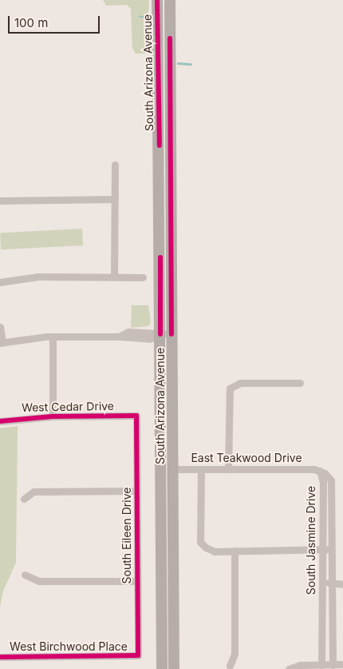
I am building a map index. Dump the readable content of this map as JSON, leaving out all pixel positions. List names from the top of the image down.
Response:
{
  "streets": {
    "main road": ["South Arizona Avenue"],
    "street": [
      "West Cedar Drive",
      "East Teakwood Drive",
      "South Eileen Drive",
      "South Jasmine Drive",
      "West Birchwood Place"
    ]
  },
  "crossings": [
    ["South Arizona Avenue", "East Teakwood Drive"],
    ["West Cedar Drive", "South Eileen Drive"],
    ["East Teakwood Drive", "South Jasmine Drive"],
    ["South Eileen Drive", "West Birchwood Place"]
  ],
  "scale_bar": "100 m"
}
